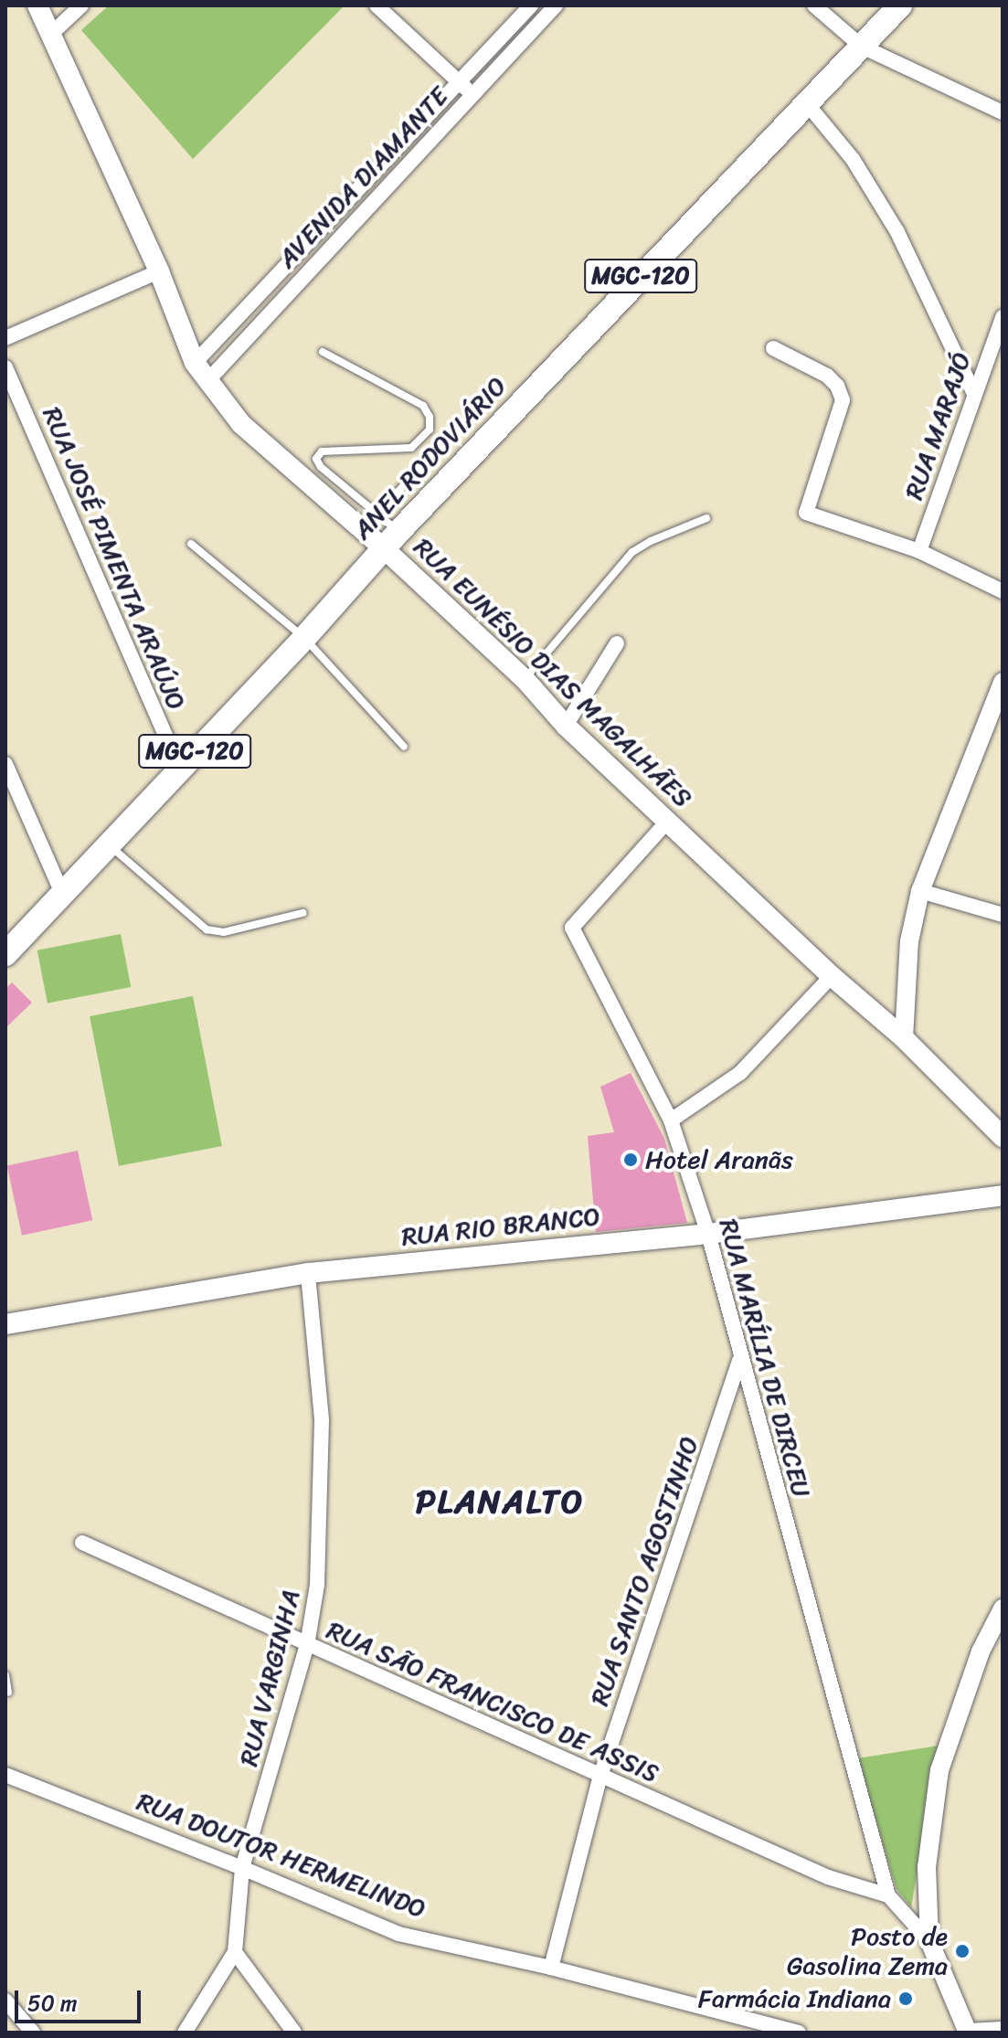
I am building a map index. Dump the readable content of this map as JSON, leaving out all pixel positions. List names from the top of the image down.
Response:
{
  "streets": {
    "main road": [
      "MGC-120",
      "ANEL RODOVIÁRIO",
      "RUA EUNÉSIO DIAS MAGALHÃES",
      "RUA RIO BRANCO"
    ],
    "street": [
      "AVENIDA DIAMANTE",
      "RUA MARAJÓ",
      "RUA JOSÉ PIMENTA ARAÚJO",
      "RUA MARÍLIA DE DIRCEU",
      "RUA SANTO AGOSTINHO",
      "RUA VARGINHA",
      "RUA SÃO FRANCISCO DE ASSIS",
      "RUA DOUTOR HERMELINDO"
    ]
  },
  "crossings": [
    ["AVENIDA DIAMANTE", "RUA EUNÉSIO DIAS MAGALHÃES"],
    ["ANEL RODOVIÁRIO", "RUA JOSÉ PIMENTA ARAÚJO"],
    ["ANEL RODOVIÁRIO", "RUA EUNÉSIO DIAS MAGALHÃES"],
    ["RUA EUNÉSIO DIAS MAGALHÃES", "RUA MARÍLIA DE DIRCEU"],
    ["RUA RIO BRANCO", "RUA MARÍLIA DE DIRCEU"],
    ["RUA RIO BRANCO", "RUA VARGINHA"],
    ["RUA MARÍLIA DE DIRCEU", "RUA SANTO AGOSTINHO"],
    ["RUA MARÍLIA DE DIRCEU", "RUA SÃO FRANCISCO DE ASSIS"],
    ["RUA SANTO AGOSTINHO", "RUA SÃO FRANCISCO DE ASSIS"],
    ["RUA SANTO AGOSTINHO", "RUA DOUTOR HERMELINDO"],
    ["RUA VARGINHA", "RUA SÃO FRANCISCO DE ASSIS"],
    ["RUA VARGINHA", "RUA DOUTOR HERMELINDO"]
  ],
  "districts": ["PLANALTO"],
  "places": ["Hotel Aranãs", "Posto de Gasolina Zema", "Farmácia Indiana"],
  "scale_bar": "50 m"
}
